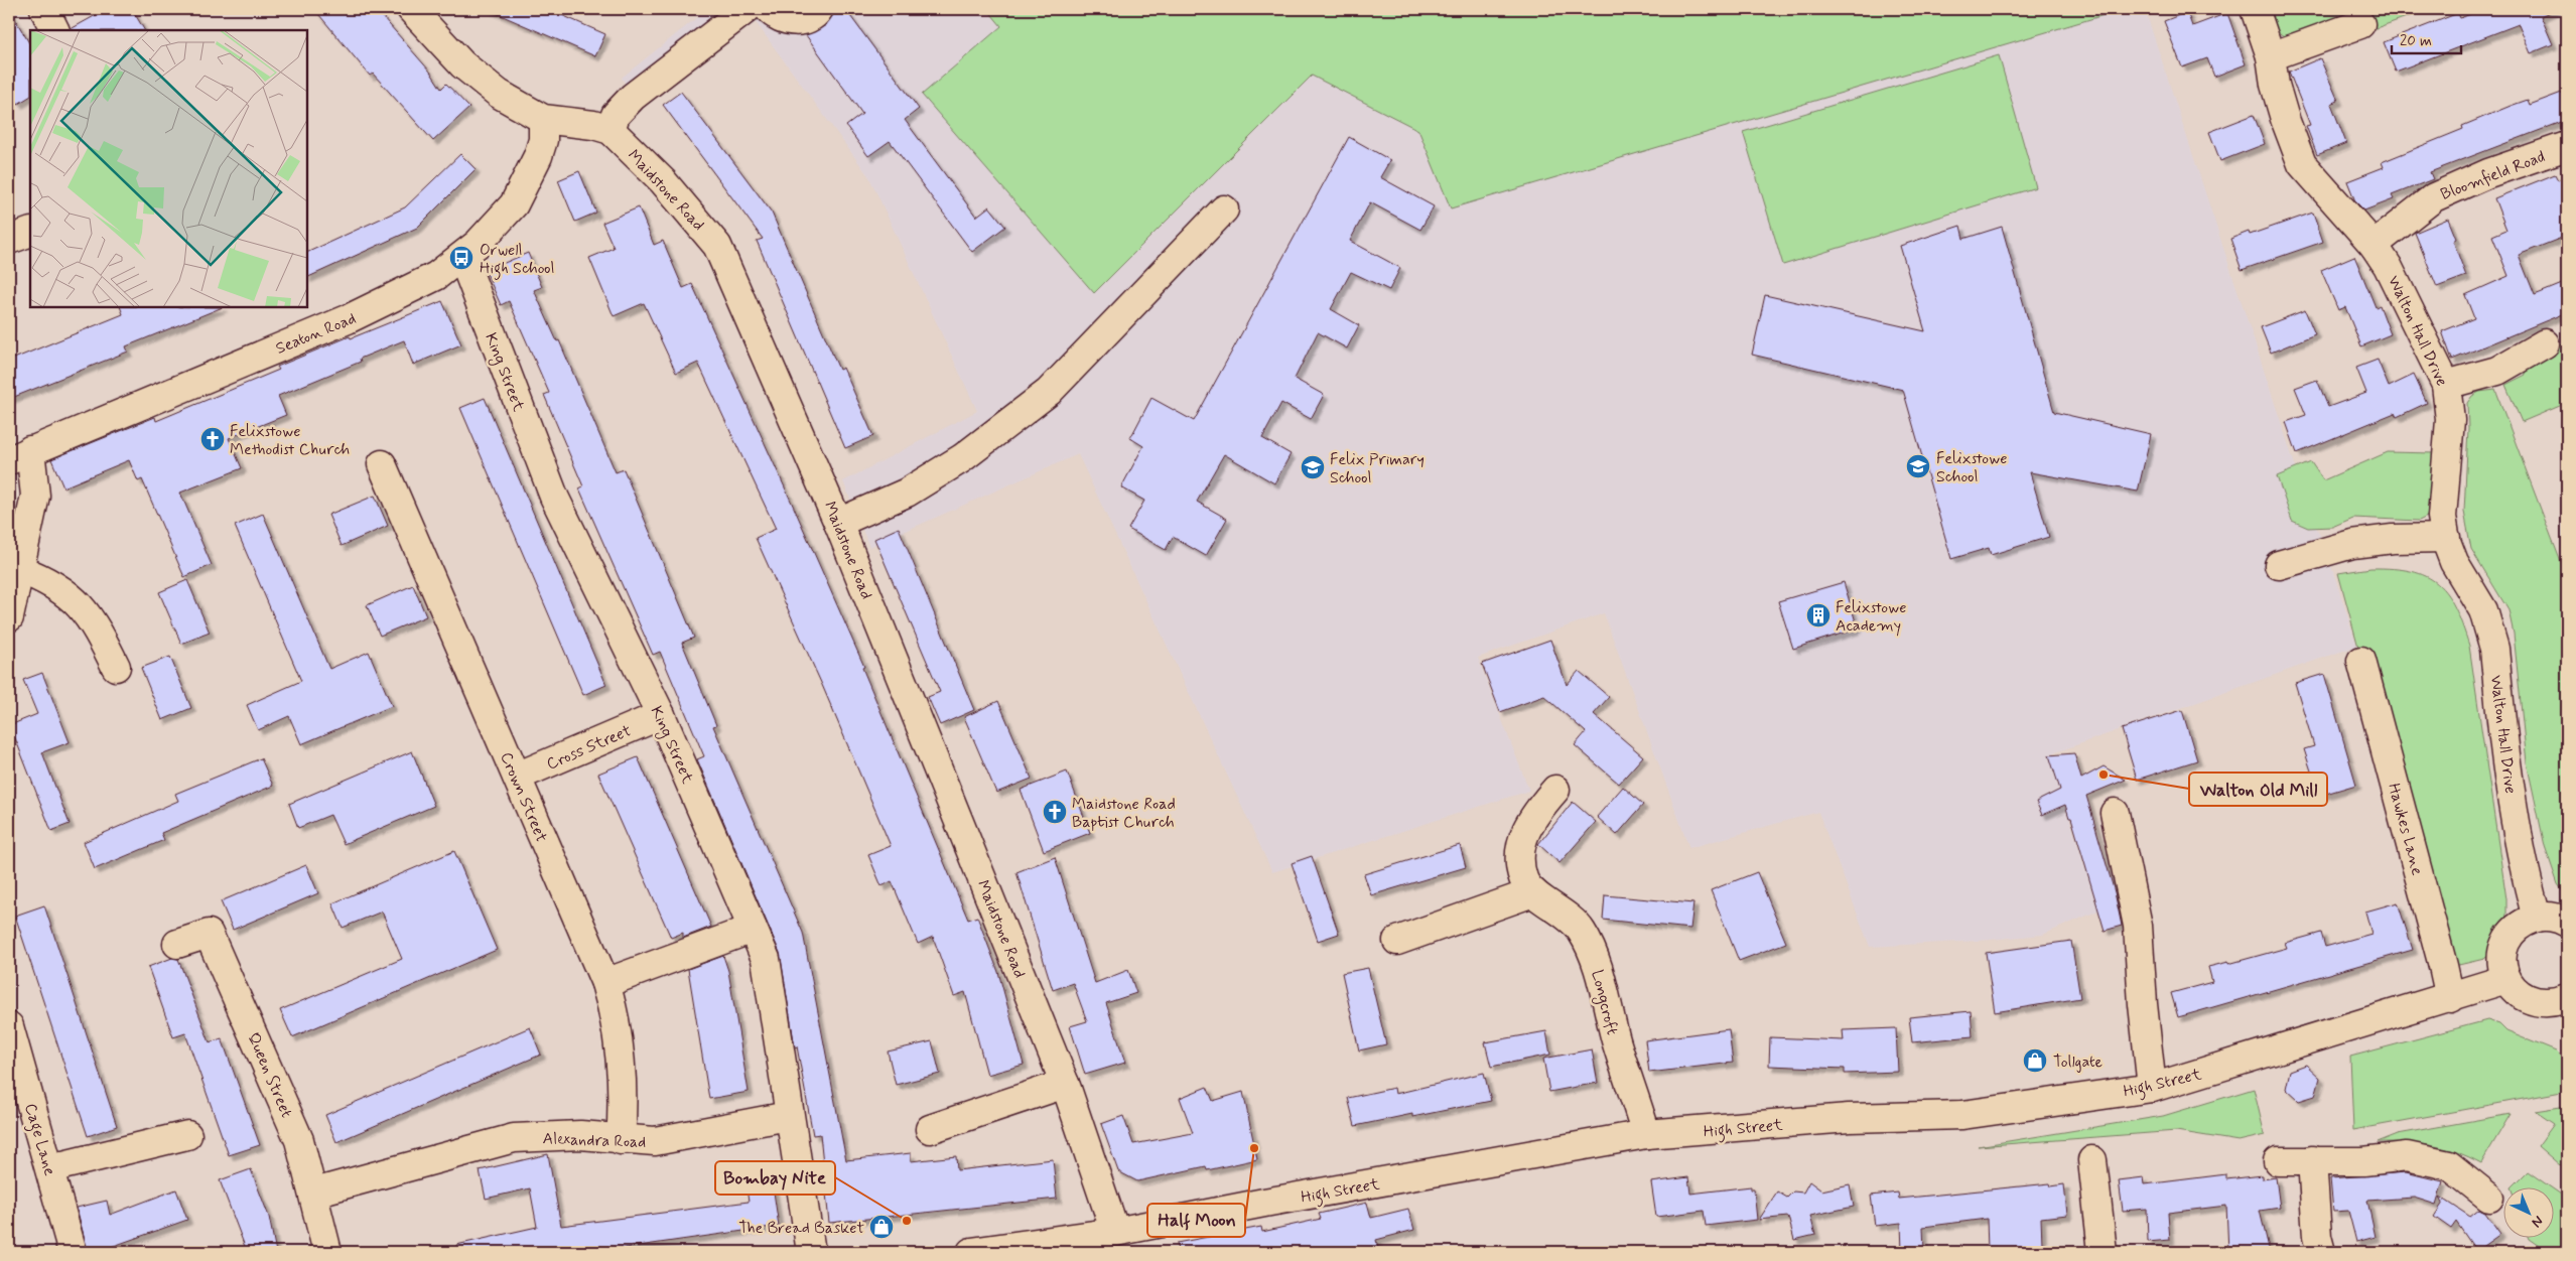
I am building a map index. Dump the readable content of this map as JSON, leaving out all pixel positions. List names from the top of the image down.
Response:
{
  "streets": {
    "street": [
      "Bloomfield Road",
      "Maidstone Road",
      "Walton Hall Drive",
      "Seaton Road",
      "King Street",
      "Cross Street",
      "Crown Street",
      "Hawkes Lane",
      "Longcroft",
      "Queen Street",
      "High Street",
      "Cage Lane",
      "Alexandra Road"
    ]
  },
  "crossings": [
    ["Bloomfield Road", "Walton Hall Drive"],
    ["Maidstone Road", "High Street"],
    ["Seaton Road", "King Street"],
    ["King Street", "Cross Street"],
    ["King Street", "Alexandra Road"],
    ["Cross Street", "Crown Street"],
    ["Crown Street", "Alexandra Road"],
    ["Hawkes Lane", "High Street"],
    ["Longcroft", "High Street"],
    ["Queen Street", "Alexandra Road"]
  ],
  "places": {
    "bus stop": ["Orwell High School"],
    "church": ["Felixstowe Methodist Church", "Maidstone Road Baptist Church"],
    "school or university": ["Felixstowe School", "Felix Primary School"],
    "building": ["Felixstowe Academy"],
    "other": ["Walton Old Mill", "Half Moon", "Bombay Nite"],
    "shop": ["Tollgate", "The Bread Basket"]
  },
  "scale_bar": "20 m",
  "north": "bottom right"
}
